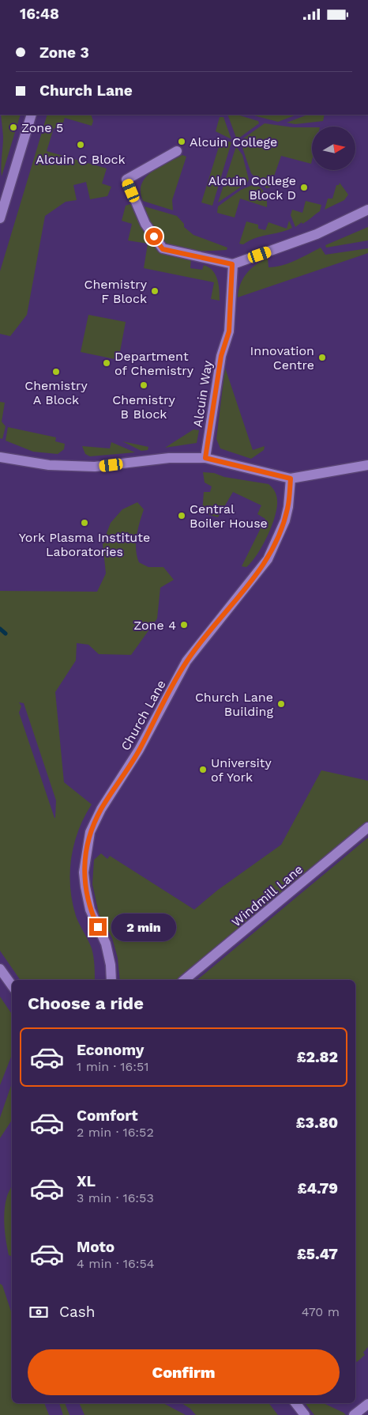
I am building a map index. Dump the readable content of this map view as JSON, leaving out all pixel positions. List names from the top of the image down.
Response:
{
  "streets": {
    "street": ["Alcuin Way", "Church Lane", "Windmill Lane"]
  },
  "places": [
    "Zone 5",
    "Alcuin College",
    "Alcuin C Block",
    "Alcuin College Block D",
    "Chemistry F Block",
    "Innovation Centre",
    "Department of Chemistry",
    "Chemistry A Block",
    "Chemistry B Block",
    "Central Boiler House",
    "York Plasma Institute Laboratories",
    "Zone 4",
    "Church Lane Building",
    "University of York"
  ],
  "north": "right",
  "page": {
    "status": "16:48",
    "banner": ["Zone 3", "Church Lane"],
    "bubble": "2 min",
    "heading": "Choose a ride",
    "list": [
      {
        "name": "Economy",
        "note": "1 min · 16:51",
        "value": "£2.82"
      },
      {
        "name": "Comfort",
        "note": "2 min · 16:52",
        "value": "£3.80"
      },
      {
        "name": "XL",
        "note": "3 min · 16:53",
        "value": "£4.79"
      },
      {
        "name": "Moto",
        "note": "4 min · 16:54",
        "value": "£5.47"
      }
    ],
    "pay": ["Cash", "470 m"],
    "buttons": "Confirm"
  }
}
